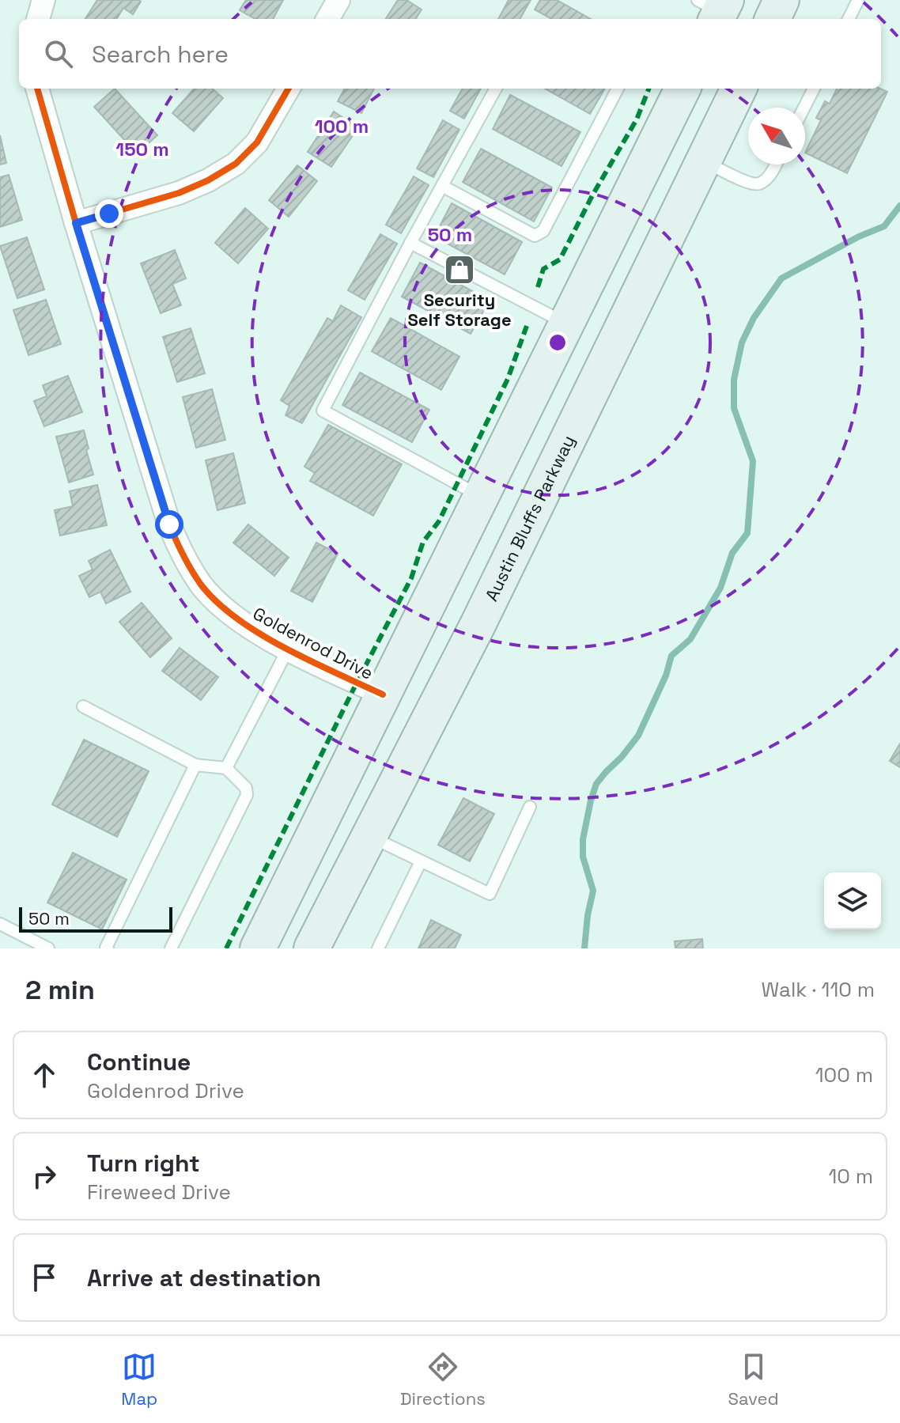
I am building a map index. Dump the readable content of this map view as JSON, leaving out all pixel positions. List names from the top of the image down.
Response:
{
  "streets": {
    "main road": ["Austin Bluffs Parkway"],
    "street": ["Goldenrod Drive"]
  },
  "places": {
    "shop": ["Security Self Storage"]
  },
  "scale_bar": "50 m",
  "north": "top left",
  "page": {
    "search": "Search here",
    "scale": "50 m",
    "heading": ["2 min", "Walk · 110 m"],
    "list": [
      ["Continue", "Goldenrod Drive", "100 m"],
      ["Turn right", "Fireweed Drive", "10 m"],
      "Arrive at destination"
    ],
    "nav": ["Map", "Directions", "Saved"]
  },
  "rings": ["100 m", "150 m", "50 m"]
}
